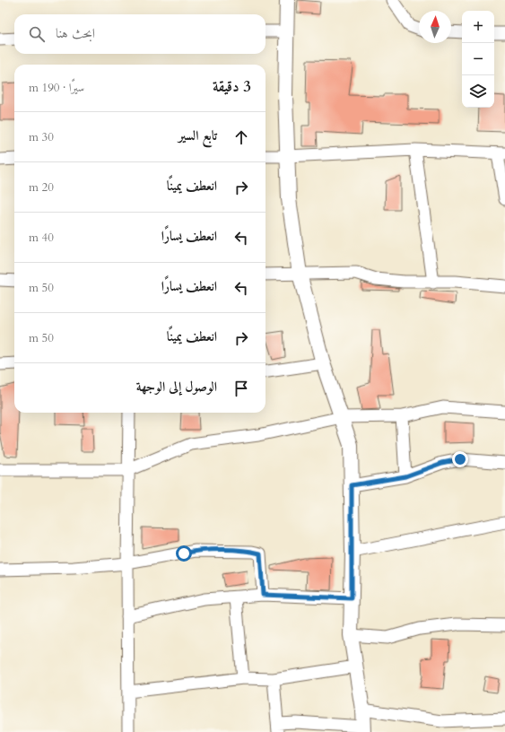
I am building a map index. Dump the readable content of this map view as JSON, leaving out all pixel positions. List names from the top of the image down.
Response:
{
  "north": "top",
  "page": {
    "map_buttons": ["+", "−"],
    "search": "ابحث هنا",
    "heading": ["3 دقيقة", "سيرًا · 190 m"],
    "list": [
      ["تابع السير", "30 m"],
      ["انعطف يمينًا", "20 m"],
      ["انعطف يسارًا", "40 m"],
      ["انعطف يسارًا", "50 m"],
      ["انعطف يمينًا", "50 m"],
      "الوصول إلى الوجهة"
    ]
  }
}
